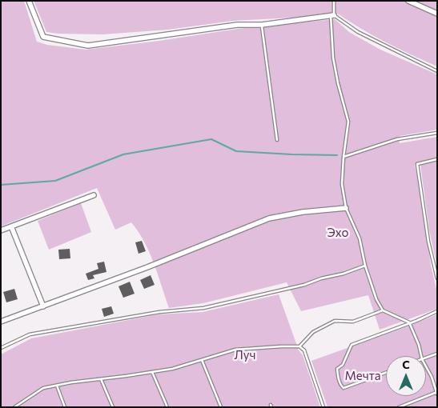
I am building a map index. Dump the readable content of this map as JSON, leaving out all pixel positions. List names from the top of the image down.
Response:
{
  "parks": ["Эхо", "Луч", "Мечта"],
  "north": "top"
}
